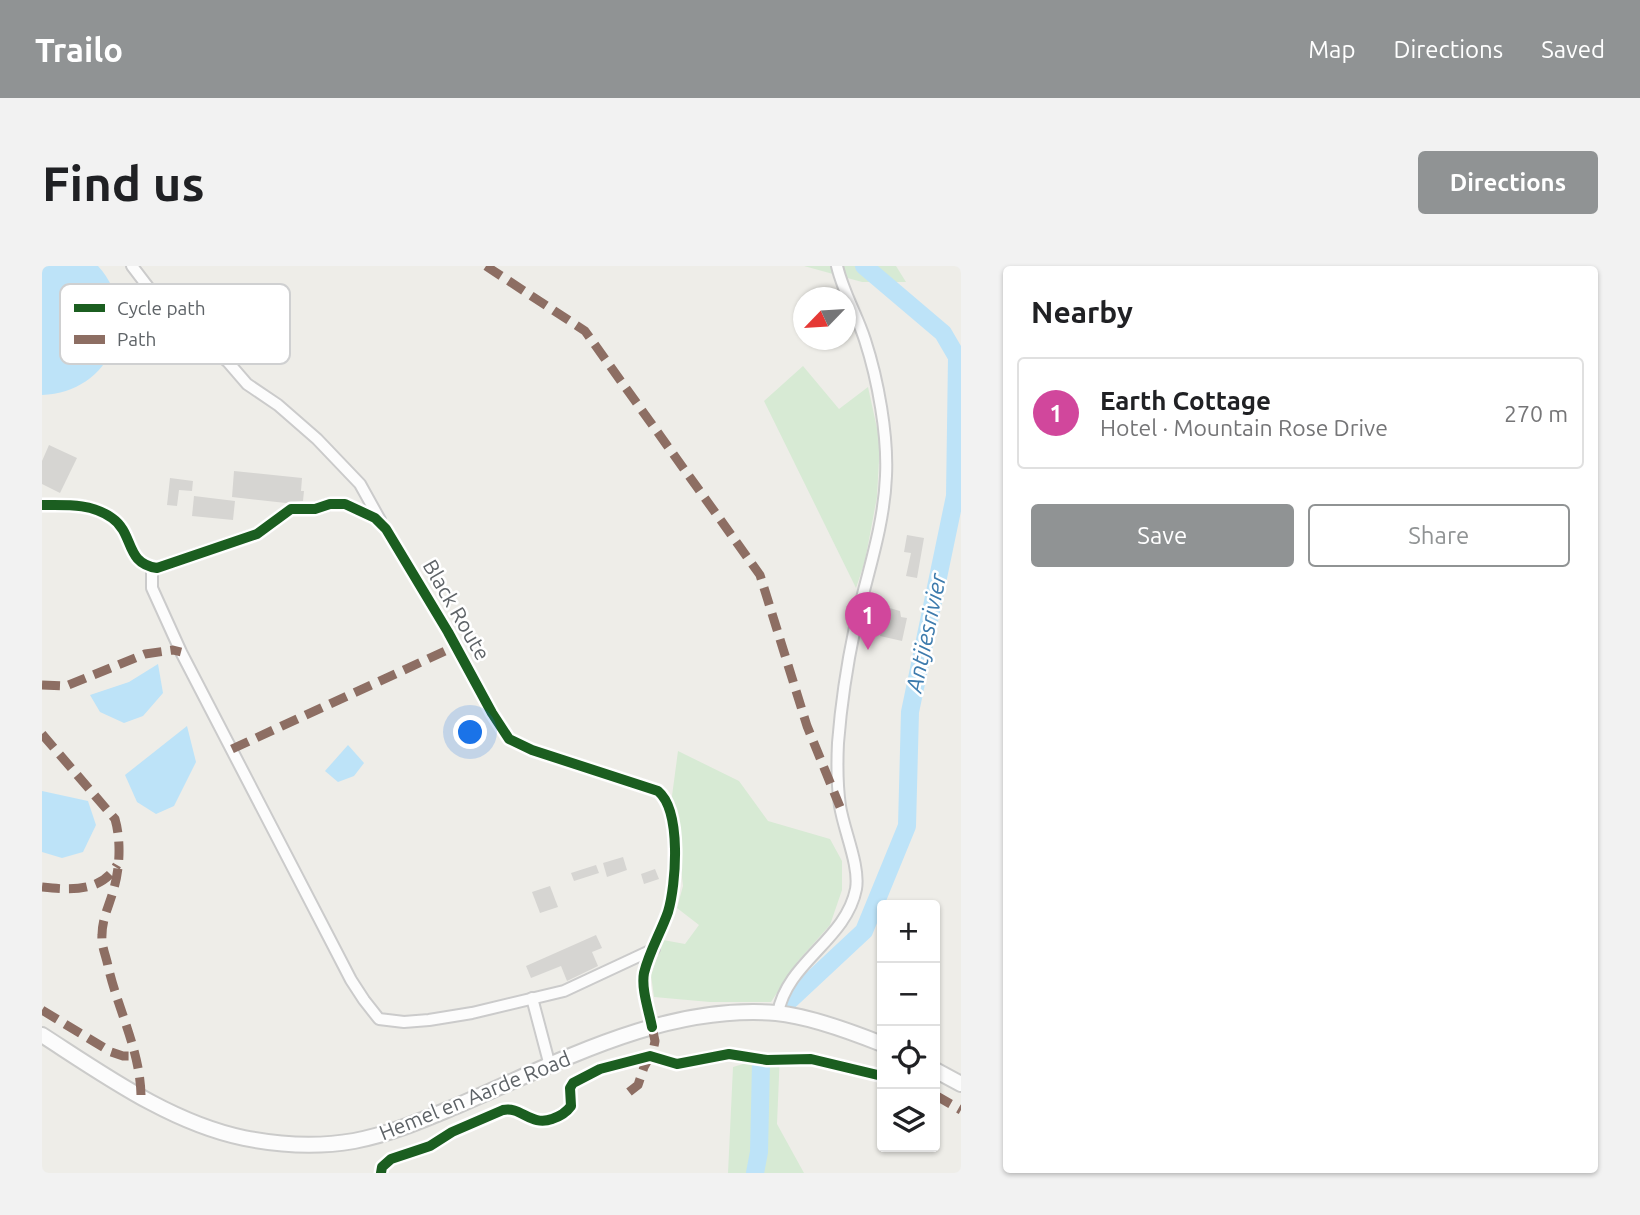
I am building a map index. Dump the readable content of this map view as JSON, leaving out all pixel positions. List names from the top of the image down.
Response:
{
  "streets": {
    "main road": ["Hemel en Aarde Road"],
    "street": ["Black Route"]
  },
  "crossings": [
    ["Black Route", "Hemel en Aarde Road"]
  ],
  "water": ["Antjiesrivier"],
  "legend": ["Cycle path", "Path"],
  "north": "bottom left",
  "page": {
    "header": "Trailo",
    "nav": ["Map", "Directions", "Saved"],
    "buttons": [
      "Directions",
      ["Save", "Share"]
    ],
    "title": "Find us",
    "heading": "Nearby",
    "list": [
      {
        "mark": "1",
        "name": "Earth Cottage",
        "note": "Hotel · Mountain Rose Drive",
        "value": "270 m"
      }
    ],
    "pins": "1",
    "map_buttons": ["+", "−"]
  }
}
